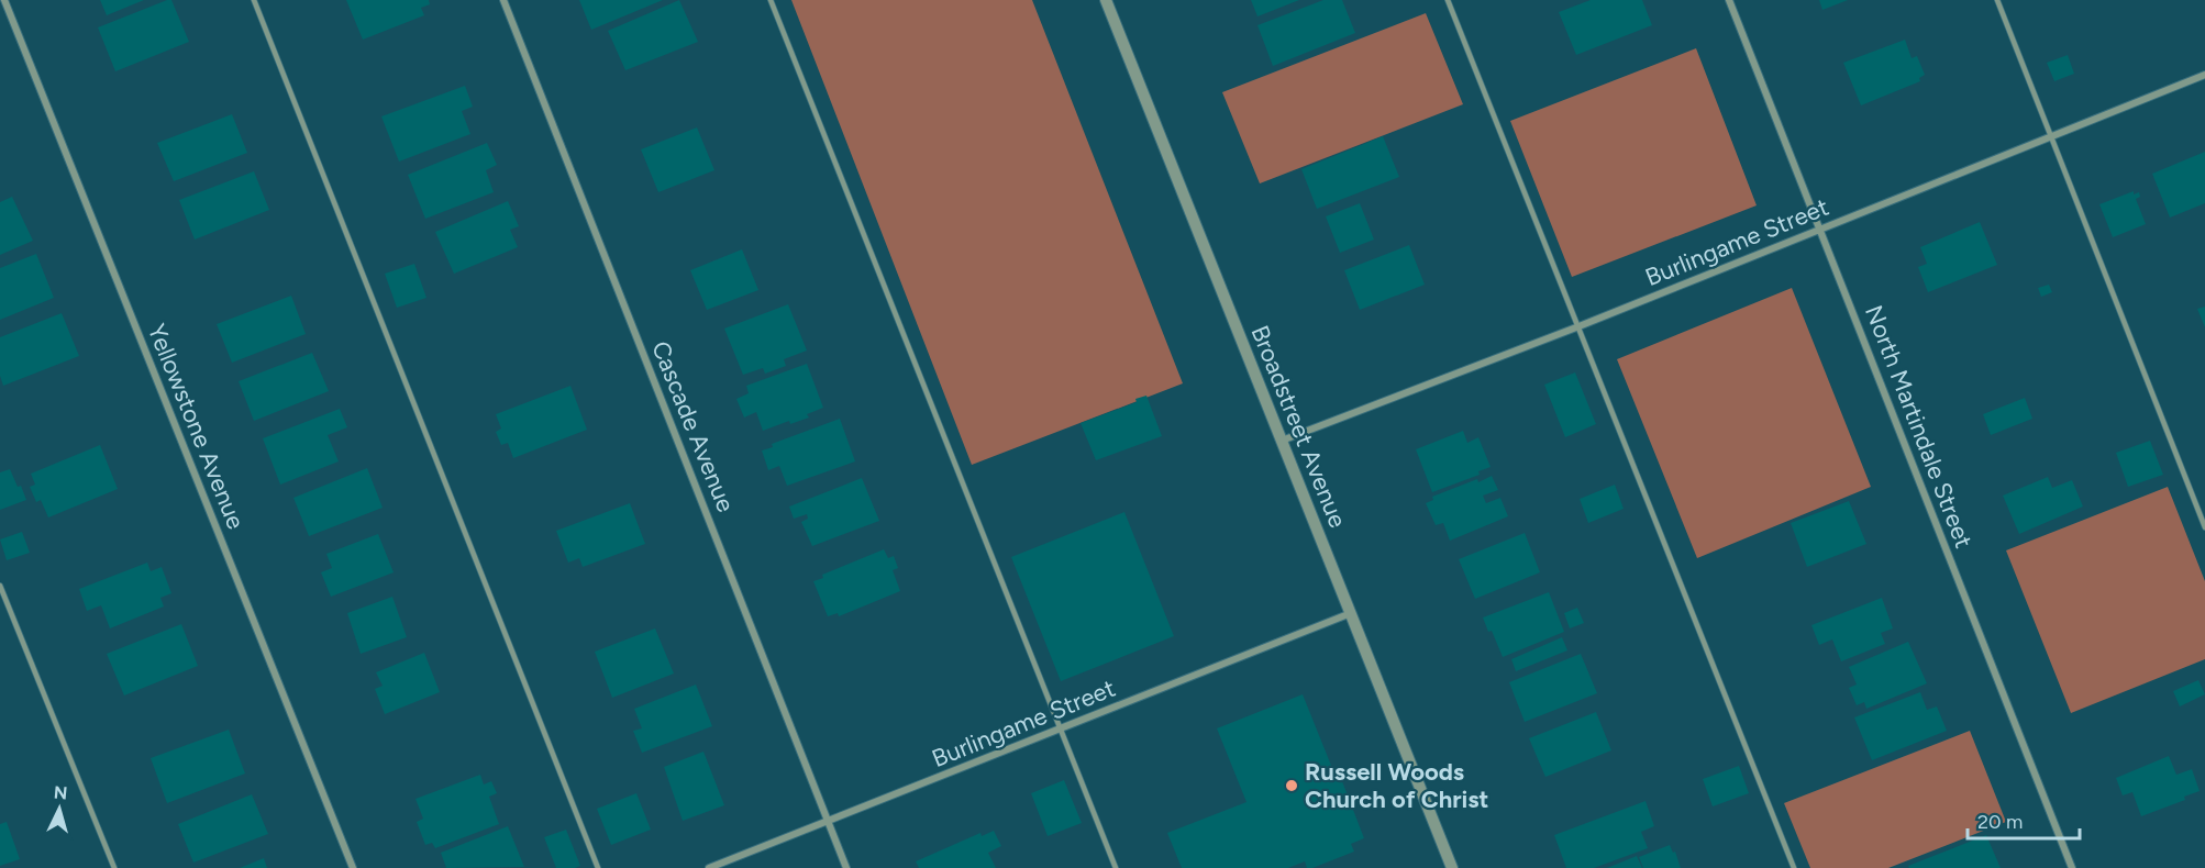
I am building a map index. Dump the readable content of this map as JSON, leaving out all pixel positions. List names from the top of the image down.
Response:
{
  "streets": {
    "street": [
      "Burlingame Street",
      "Yellowstone Avenue",
      "Cascade Avenue",
      "Broadstreet Avenue",
      "North Martindale Street"
    ]
  },
  "crossings": [
    ["Burlingame Street", "Cascade Avenue"],
    ["Burlingame Street", "Broadstreet Avenue"],
    ["Burlingame Street", "North Martindale Street"]
  ],
  "places": ["Russell Woods Church of Christ"],
  "scale_bar": "20 m",
  "north": "top"
}
